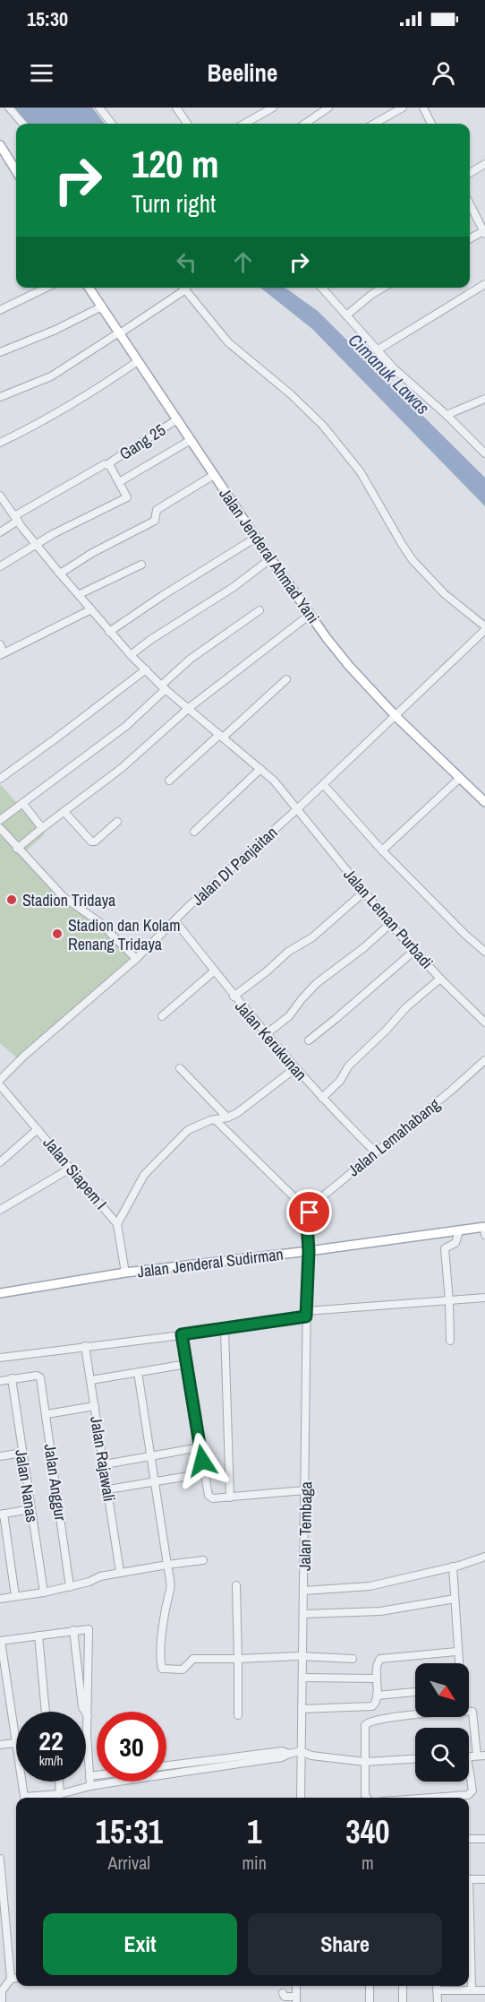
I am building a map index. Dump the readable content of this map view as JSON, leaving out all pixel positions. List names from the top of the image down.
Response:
{
  "streets": {
    "main road": ["Jalan Jenderal Ahmad Yani", "Jalan Jenderal Sudirman"],
    "street": [
      "Gang 25",
      "Jalan DI Panjaitan",
      "Jalan Letnan Purbadi",
      "Jalan Kerukunan",
      "Jalan Lemahabang",
      "Jalan Siapem I",
      "Jalan Rajawali",
      "Jalan Anggur",
      "Jalan Nanas",
      "Jalan Tembaga"
    ]
  },
  "crossings": [
    ["Gang 25", "Jalan Jenderal Ahmad Yani"],
    ["Gang 25", "Jalan Letnan Purbadi"],
    ["Jalan Jenderal Ahmad Yani", "Jalan DI Panjaitan"],
    ["Jalan DI Panjaitan", "Jalan Letnan Purbadi"],
    ["Jalan DI Panjaitan", "Jalan Kerukunan"],
    ["Jalan Kerukunan", "Jalan Lemahabang"],
    ["Jalan Siapem I", "Jalan Jenderal Sudirman"],
    ["Jalan Jenderal Sudirman", "Jalan Tembaga"],
    ["Jalan Anggur", "Jalan Nanas"]
  ],
  "water": ["Cimanuk Lawas"],
  "places": ["Stadion Tridaya", "Stadion dan Kolam Renang Tridaya"],
  "north": "bottom right",
  "page": {
    "status": "15:30",
    "header": "Beeline",
    "turn": ["120 m", "Turn right"],
    "speed": "22 km/h",
    "limit": "30",
    "eta": [
      "15:31",
      "Arrival",
      "1",
      "min",
      "340",
      "m"
    ],
    "buttons": ["Exit", "Share"]
  }
}
